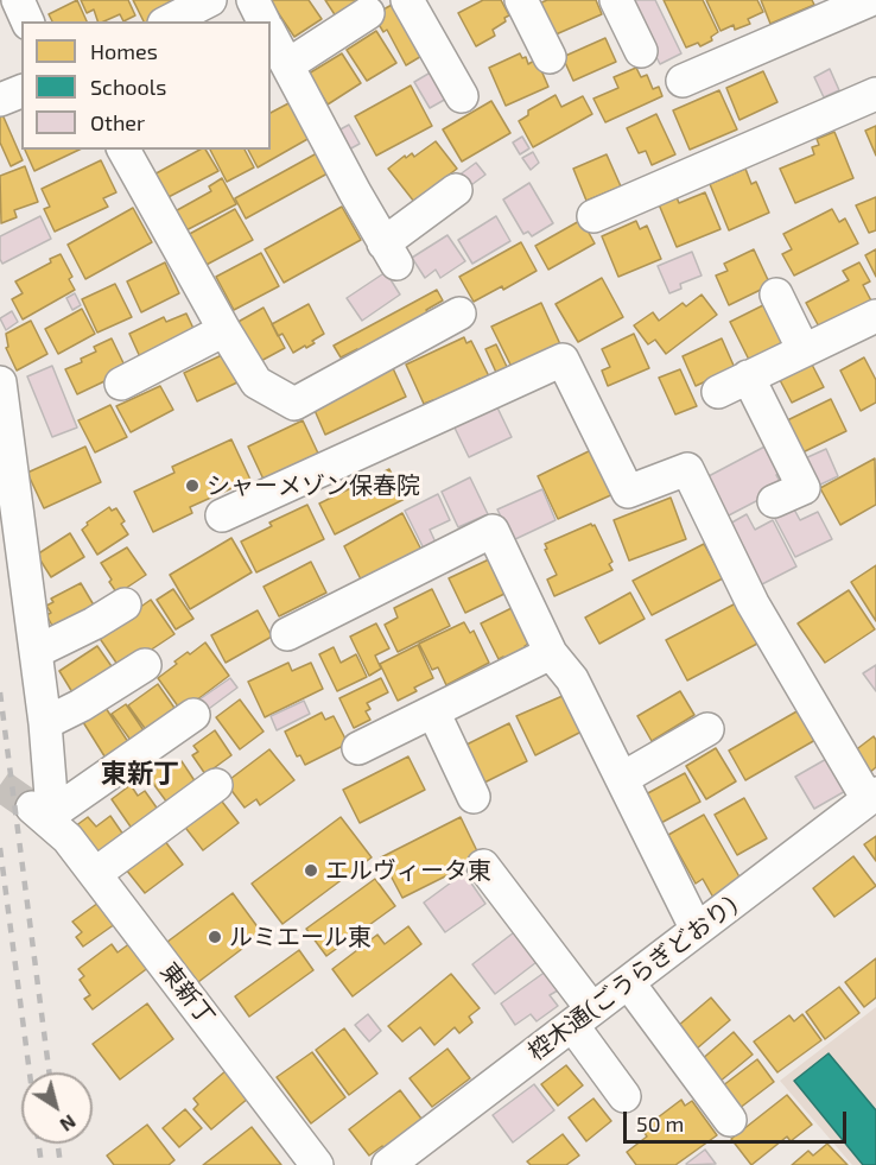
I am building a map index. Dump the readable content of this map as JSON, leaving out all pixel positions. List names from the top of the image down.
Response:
{
  "streets": {
    "street": ["椌木通(ごうらぎどおり)", "東新丁"]
  },
  "districts": ["東新丁"],
  "places": ["シャーメゾン保春院", "エルヴィータ東", "ルミエール東"],
  "legend": ["Homes", "Schools", "Other"],
  "scale_bar": "50 m",
  "north": "bottom right"
}
